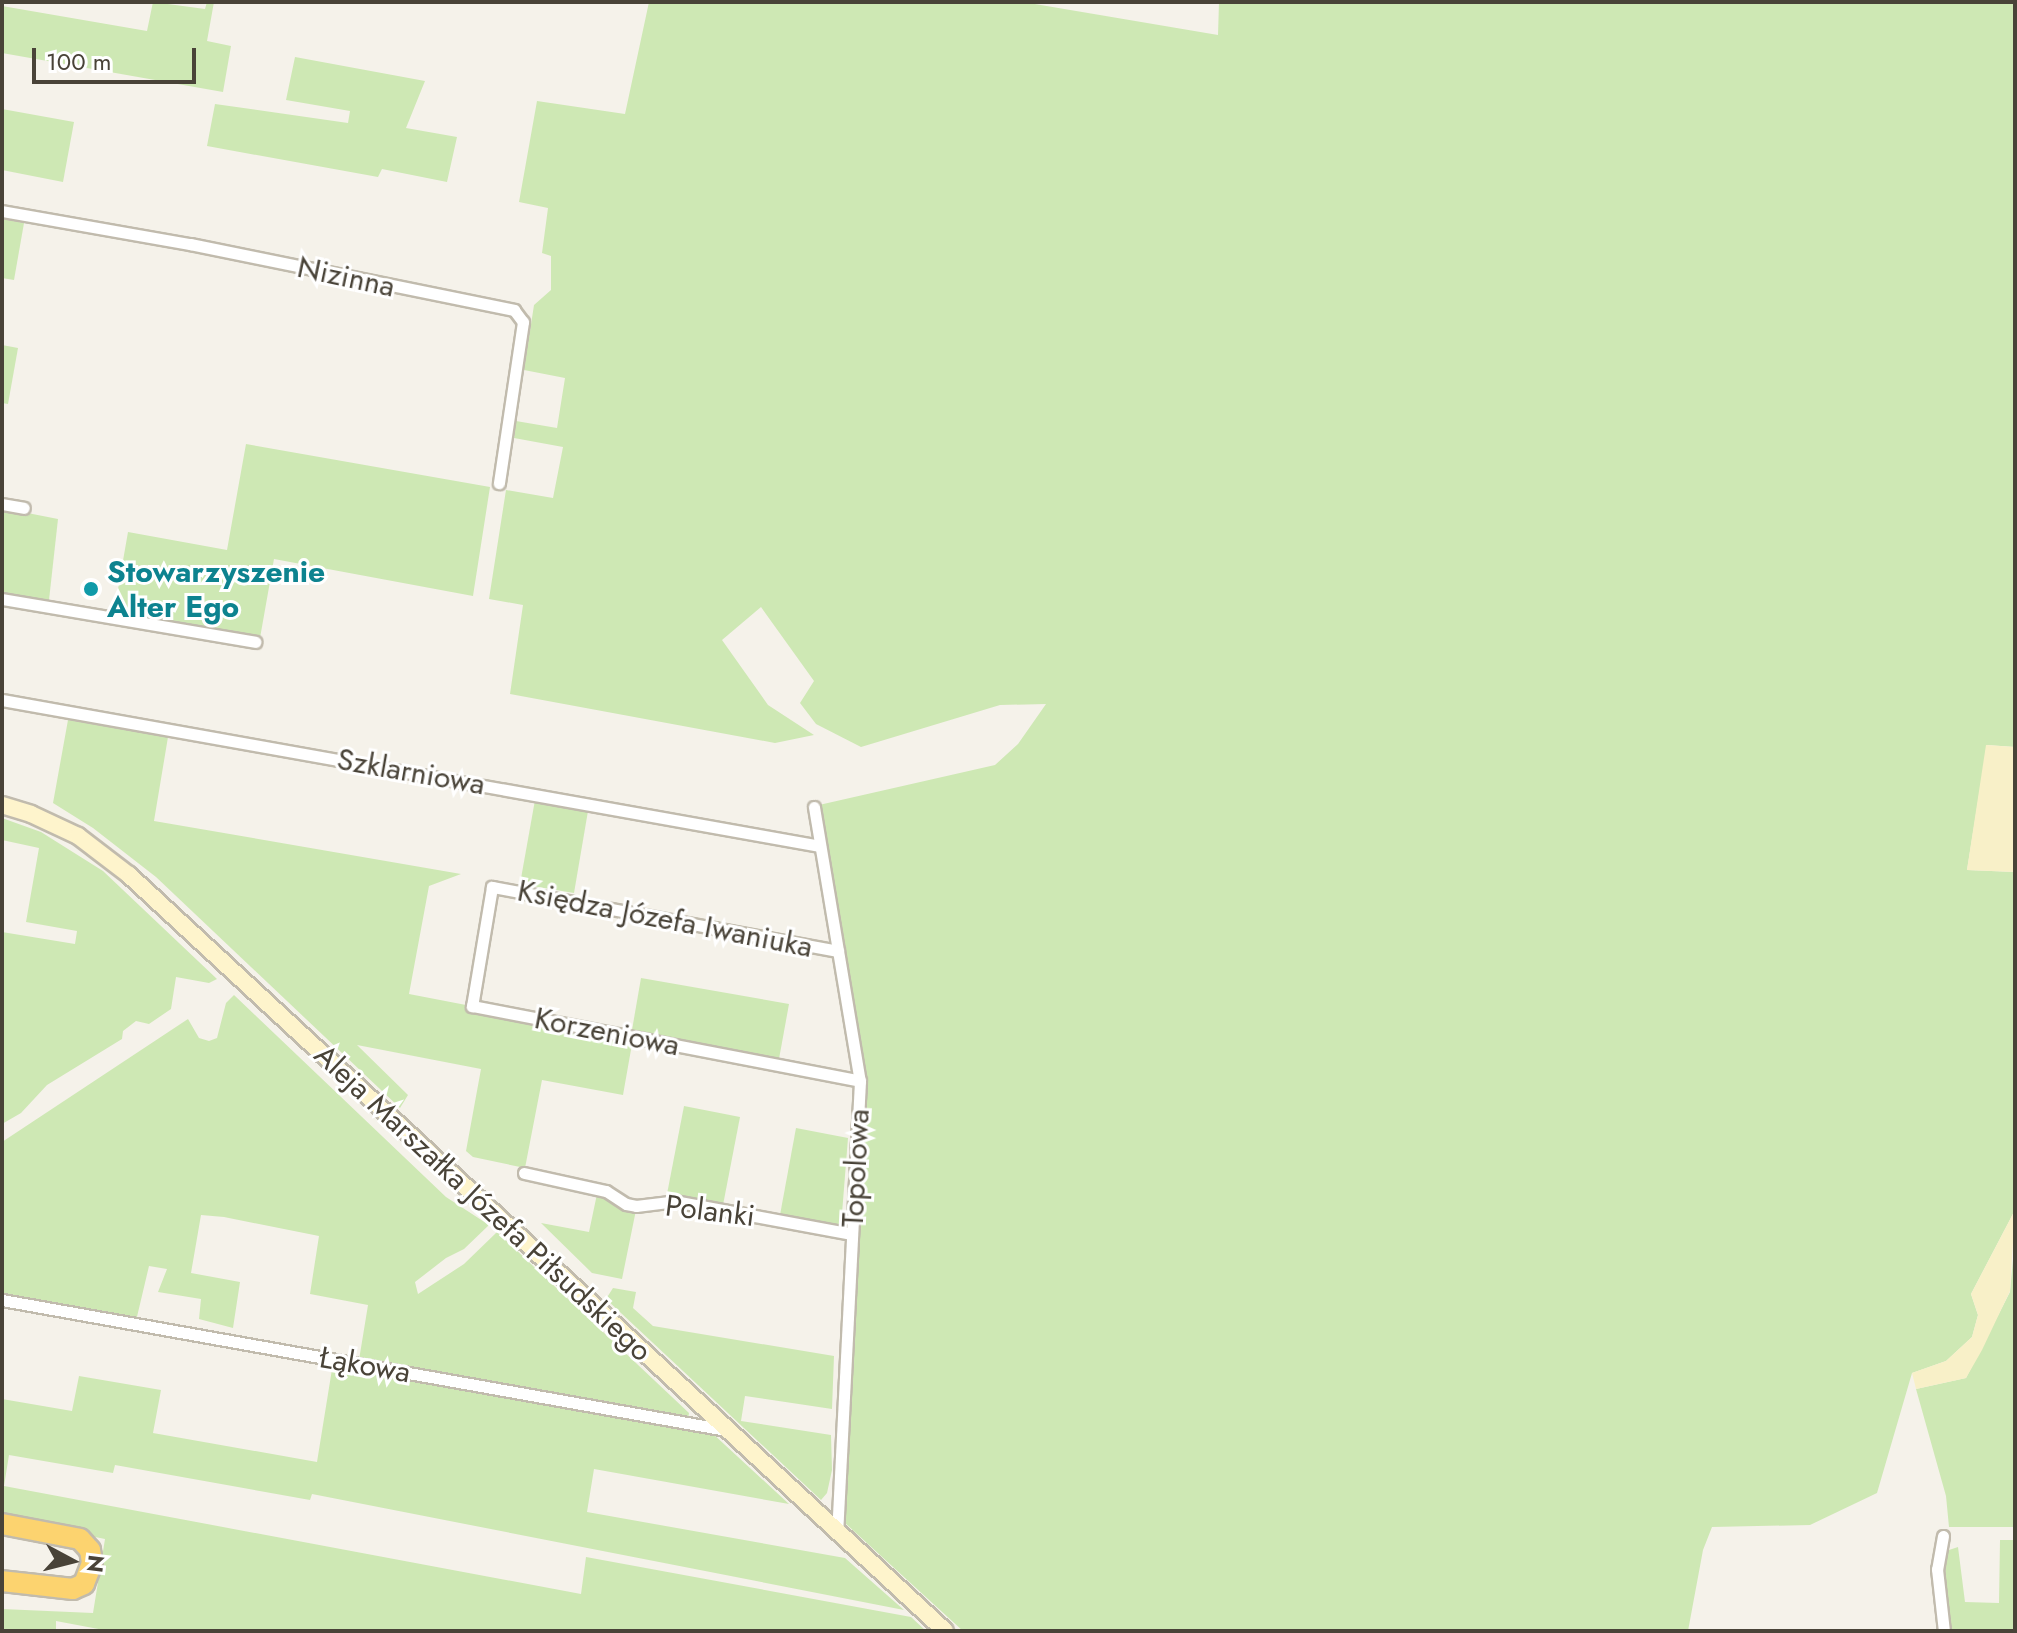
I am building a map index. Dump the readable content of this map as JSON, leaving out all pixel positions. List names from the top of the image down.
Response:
{
  "streets": {
    "main road": ["Aleja Marszałka Józefa Piłsudskiego"],
    "street": [
      "Nizinna",
      "Szklarniowa",
      "Księdza Józefa Iwaniuka",
      "Korzeniowa",
      "Topolowa",
      "Polanki",
      "Łąkowa"
    ]
  },
  "crossings": [
    ["Szklarniowa", "Topolowa"],
    ["Księdza Józefa Iwaniuka", "Korzeniowa"],
    ["Księdza Józefa Iwaniuka", "Topolowa"],
    ["Korzeniowa", "Topolowa"],
    ["Topolowa", "Aleja Marszałka Józefa Piłsudskiego"],
    ["Topolowa", "Polanki"],
    ["Aleja Marszałka Józefa Piłsudskiego", "Łąkowa"]
  ],
  "places": ["Stowarzyszenie Alter Ego"],
  "scale_bar": "100 m",
  "north": "right"
}
